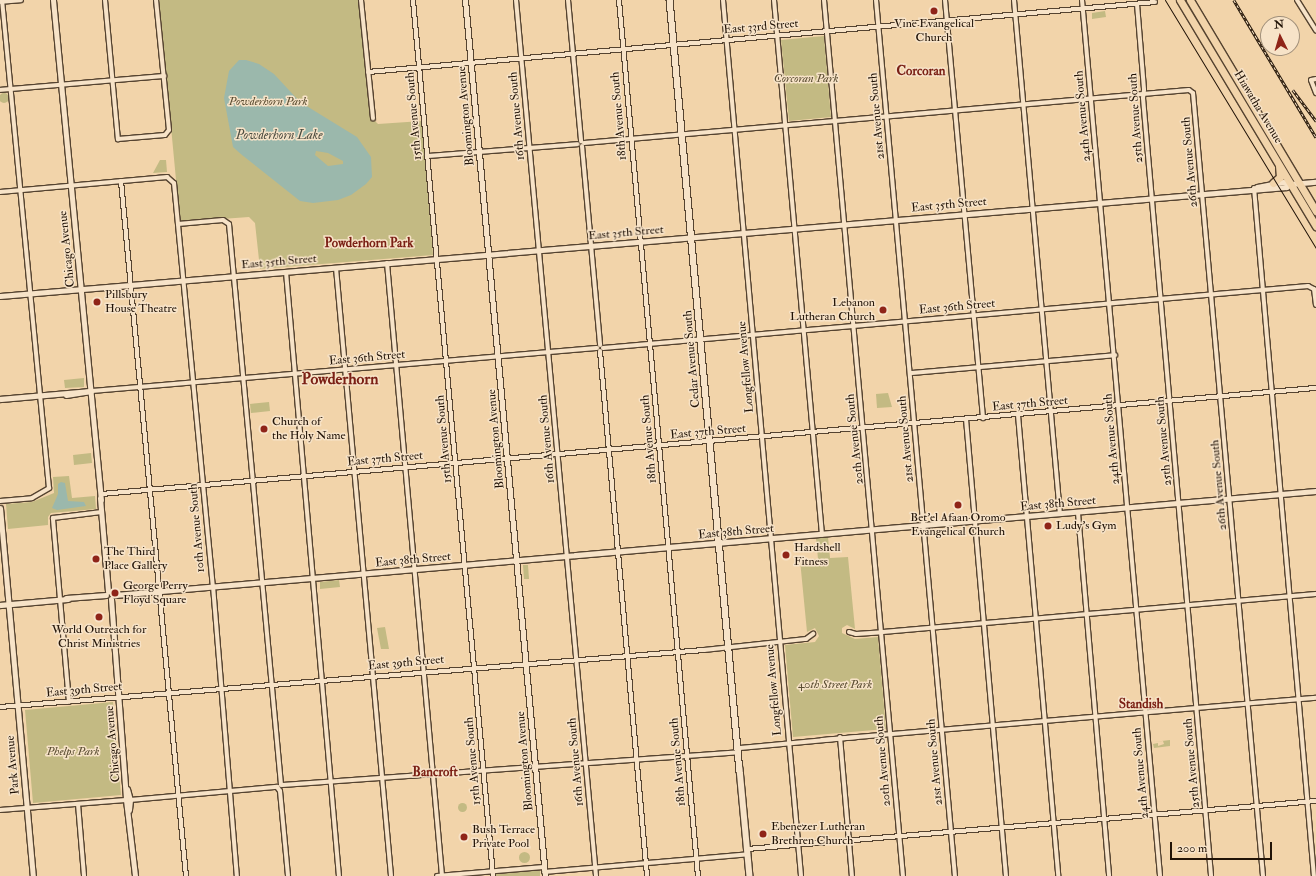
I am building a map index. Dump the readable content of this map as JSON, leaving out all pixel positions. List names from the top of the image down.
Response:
{
  "streets": {
    "highway": ["Hiawatha Avenue"],
    "main road": ["Cedar Avenue South"],
    "street": [
      "East 33rd Street",
      "15th Avenue South",
      "Bloomington Avenue",
      "16th Avenue South",
      "18th Avenue South",
      "21st Avenue South",
      "24th Avenue South",
      "25th Avenue South",
      "26th Avenue South",
      "East 35th Street",
      "Chicago Avenue",
      "East 36th Street",
      "Longfellow Avenue",
      "East 37th Street",
      "20th Avenue South",
      "East 38th Street",
      "10th Avenue South",
      "East 39th Street",
      "Park Avenue"
    ]
  },
  "crossings": [
    ["East 33rd Street", "15th Avenue South"],
    ["East 33rd Street", "Bloomington Avenue"],
    ["East 33rd Street", "16th Avenue South"],
    ["East 33rd Street", "18th Avenue South"],
    ["East 33rd Street", "21st Avenue South"],
    ["East 33rd Street", "24th Avenue South"],
    ["East 33rd Street", "25th Avenue South"],
    ["East 33rd Street", "Cedar Avenue South"],
    ["East 33rd Street", "Longfellow Avenue"],
    ["East 33rd Street", "20th Avenue South"],
    ["Hiawatha Avenue", "East 35th Street"],
    ["15th Avenue South", "East 35th Street"],
    ["15th Avenue South", "East 36th Street"],
    ["15th Avenue South", "East 37th Street"],
    ["15th Avenue South", "East 38th Street"],
    ["15th Avenue South", "East 39th Street"],
    ["Bloomington Avenue", "East 35th Street"],
    ["Bloomington Avenue", "East 36th Street"],
    ["Bloomington Avenue", "East 37th Street"],
    ["Bloomington Avenue", "East 38th Street"],
    ["Bloomington Avenue", "East 39th Street"],
    ["16th Avenue South", "East 35th Street"],
    ["16th Avenue South", "East 36th Street"],
    ["16th Avenue South", "East 37th Street"],
    ["16th Avenue South", "East 38th Street"],
    ["16th Avenue South", "East 39th Street"],
    ["18th Avenue South", "East 35th Street"],
    ["18th Avenue South", "East 36th Street"],
    ["18th Avenue South", "East 37th Street"],
    ["18th Avenue South", "East 38th Street"],
    ["18th Avenue South", "East 39th Street"],
    ["21st Avenue South", "East 35th Street"],
    ["21st Avenue South", "East 36th Street"],
    ["21st Avenue South", "East 37th Street"],
    ["21st Avenue South", "East 38th Street"],
    ["24th Avenue South", "East 35th Street"],
    ["24th Avenue South", "East 36th Street"],
    ["24th Avenue South", "East 37th Street"],
    ["24th Avenue South", "East 38th Street"],
    ["25th Avenue South", "26th Avenue South"],
    ["25th Avenue South", "East 35th Street"],
    ["25th Avenue South", "East 36th Street"],
    ["25th Avenue South", "East 37th Street"],
    ["25th Avenue South", "East 38th Street"],
    ["26th Avenue South", "East 35th Street"],
    ["26th Avenue South", "East 36th Street"],
    ["26th Avenue South", "East 37th Street"],
    ["26th Avenue South", "East 38th Street"],
    ["East 35th Street", "Chicago Avenue"],
    ["East 35th Street", "Cedar Avenue South"],
    ["East 35th Street", "Longfellow Avenue"],
    ["East 35th Street", "20th Avenue South"],
    ["East 35th Street", "10th Avenue South"],
    ["Chicago Avenue", "East 36th Street"],
    ["Chicago Avenue", "East 37th Street"],
    ["Chicago Avenue", "East 38th Street"],
    ["Chicago Avenue", "East 39th Street"],
    ["East 36th Street", "Cedar Avenue South"],
    ["East 36th Street", "Longfellow Avenue"],
    ["East 36th Street", "20th Avenue South"],
    ["East 36th Street", "10th Avenue South"],
    ["Cedar Avenue South", "East 37th Street"],
    ["Cedar Avenue South", "East 38th Street"],
    ["Cedar Avenue South", "East 39th Street"],
    ["Longfellow Avenue", "East 37th Street"],
    ["Longfellow Avenue", "East 38th Street"],
    ["Longfellow Avenue", "East 39th Street"],
    ["East 37th Street", "20th Avenue South"],
    ["East 37th Street", "10th Avenue South"],
    ["20th Avenue South", "East 38th Street"],
    ["East 38th Street", "10th Avenue South"],
    ["East 38th Street", "Park Avenue"],
    ["10th Avenue South", "East 39th Street"],
    ["East 39th Street", "Park Avenue"]
  ],
  "districts": [
    "Corcoran",
    "Powderhorn Park",
    "Powderhorn",
    "Standish",
    "Bancroft"
  ],
  "water": ["Powderhorn Lake"],
  "parks": [
    "Corcoran Park",
    "Powderhorn Park",
    "40th Street Park",
    "Phelps Park"
  ],
  "places": [
    "Vine Evangelical Church",
    "Pillsbury House Theatre",
    "Lebanon Lutheran Church",
    "Church of the Holy Name",
    "Bet’el Afaan Oromo Evangelical Church",
    "Ludy's Gym",
    "Hardshell Fitness",
    "The Third Place Gallery",
    "George Perry Floyd Square",
    "World Outreach for Christ Ministries",
    "Ebenezer Lutheran Brethren Church",
    "Bush Terrace Private Pool"
  ],
  "scale_bar": "200 m",
  "north": "top"
}
